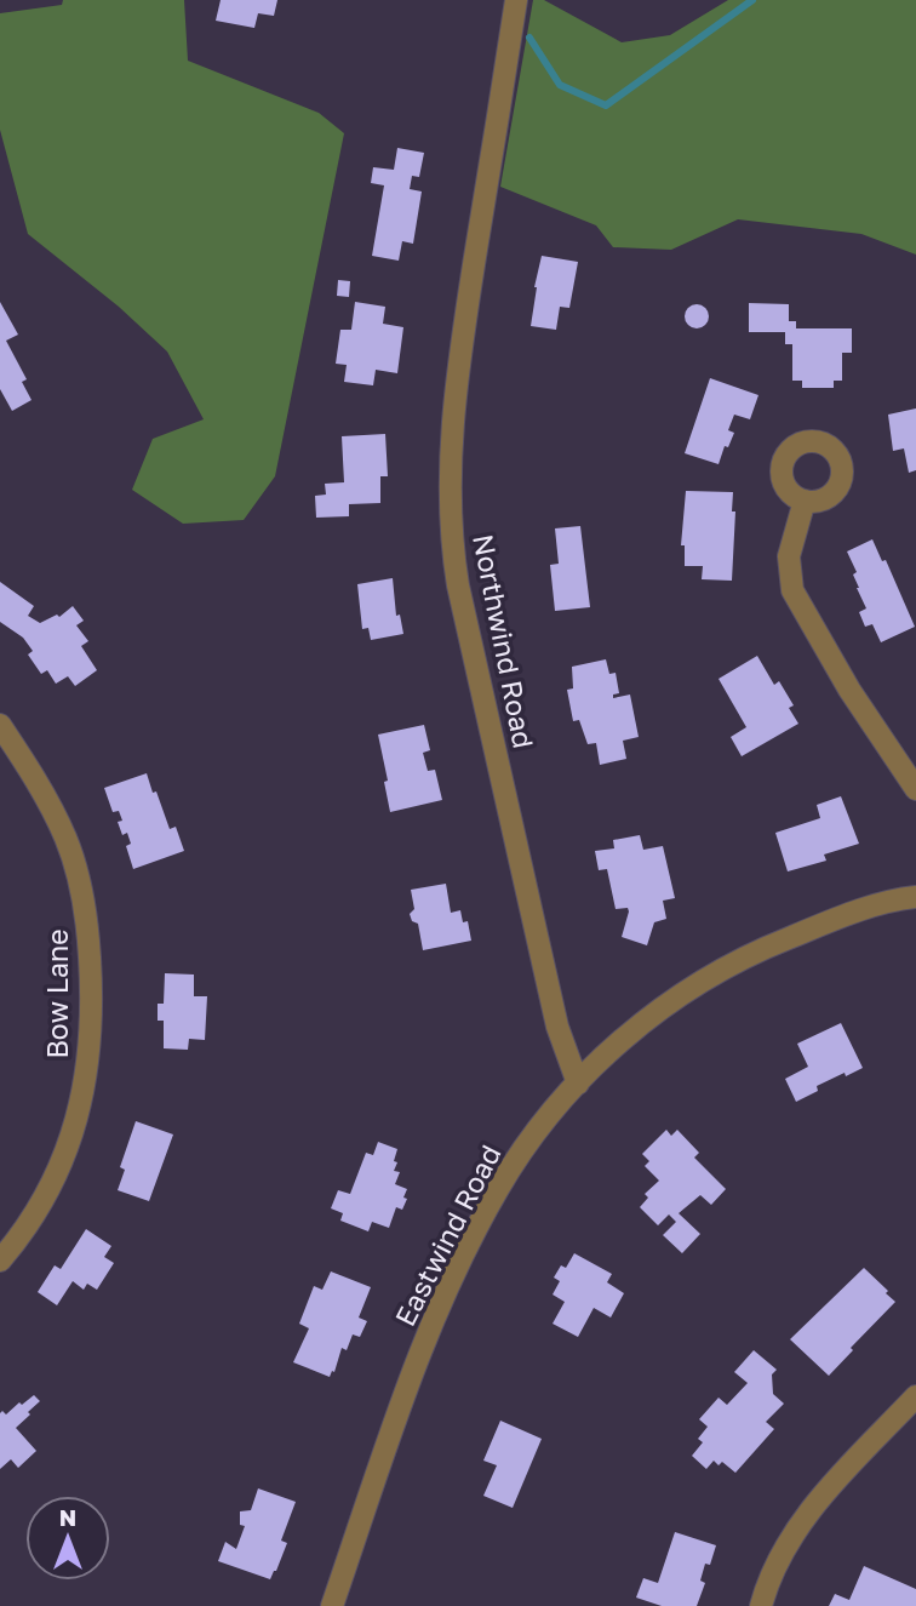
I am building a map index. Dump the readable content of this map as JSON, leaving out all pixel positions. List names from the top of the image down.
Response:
{
  "streets": {
    "street": ["Northwind Road", "Bow Lane", "Eastwind Road"]
  },
  "crossings": [
    ["Northwind Road", "Eastwind Road"]
  ],
  "north": "top"
}
